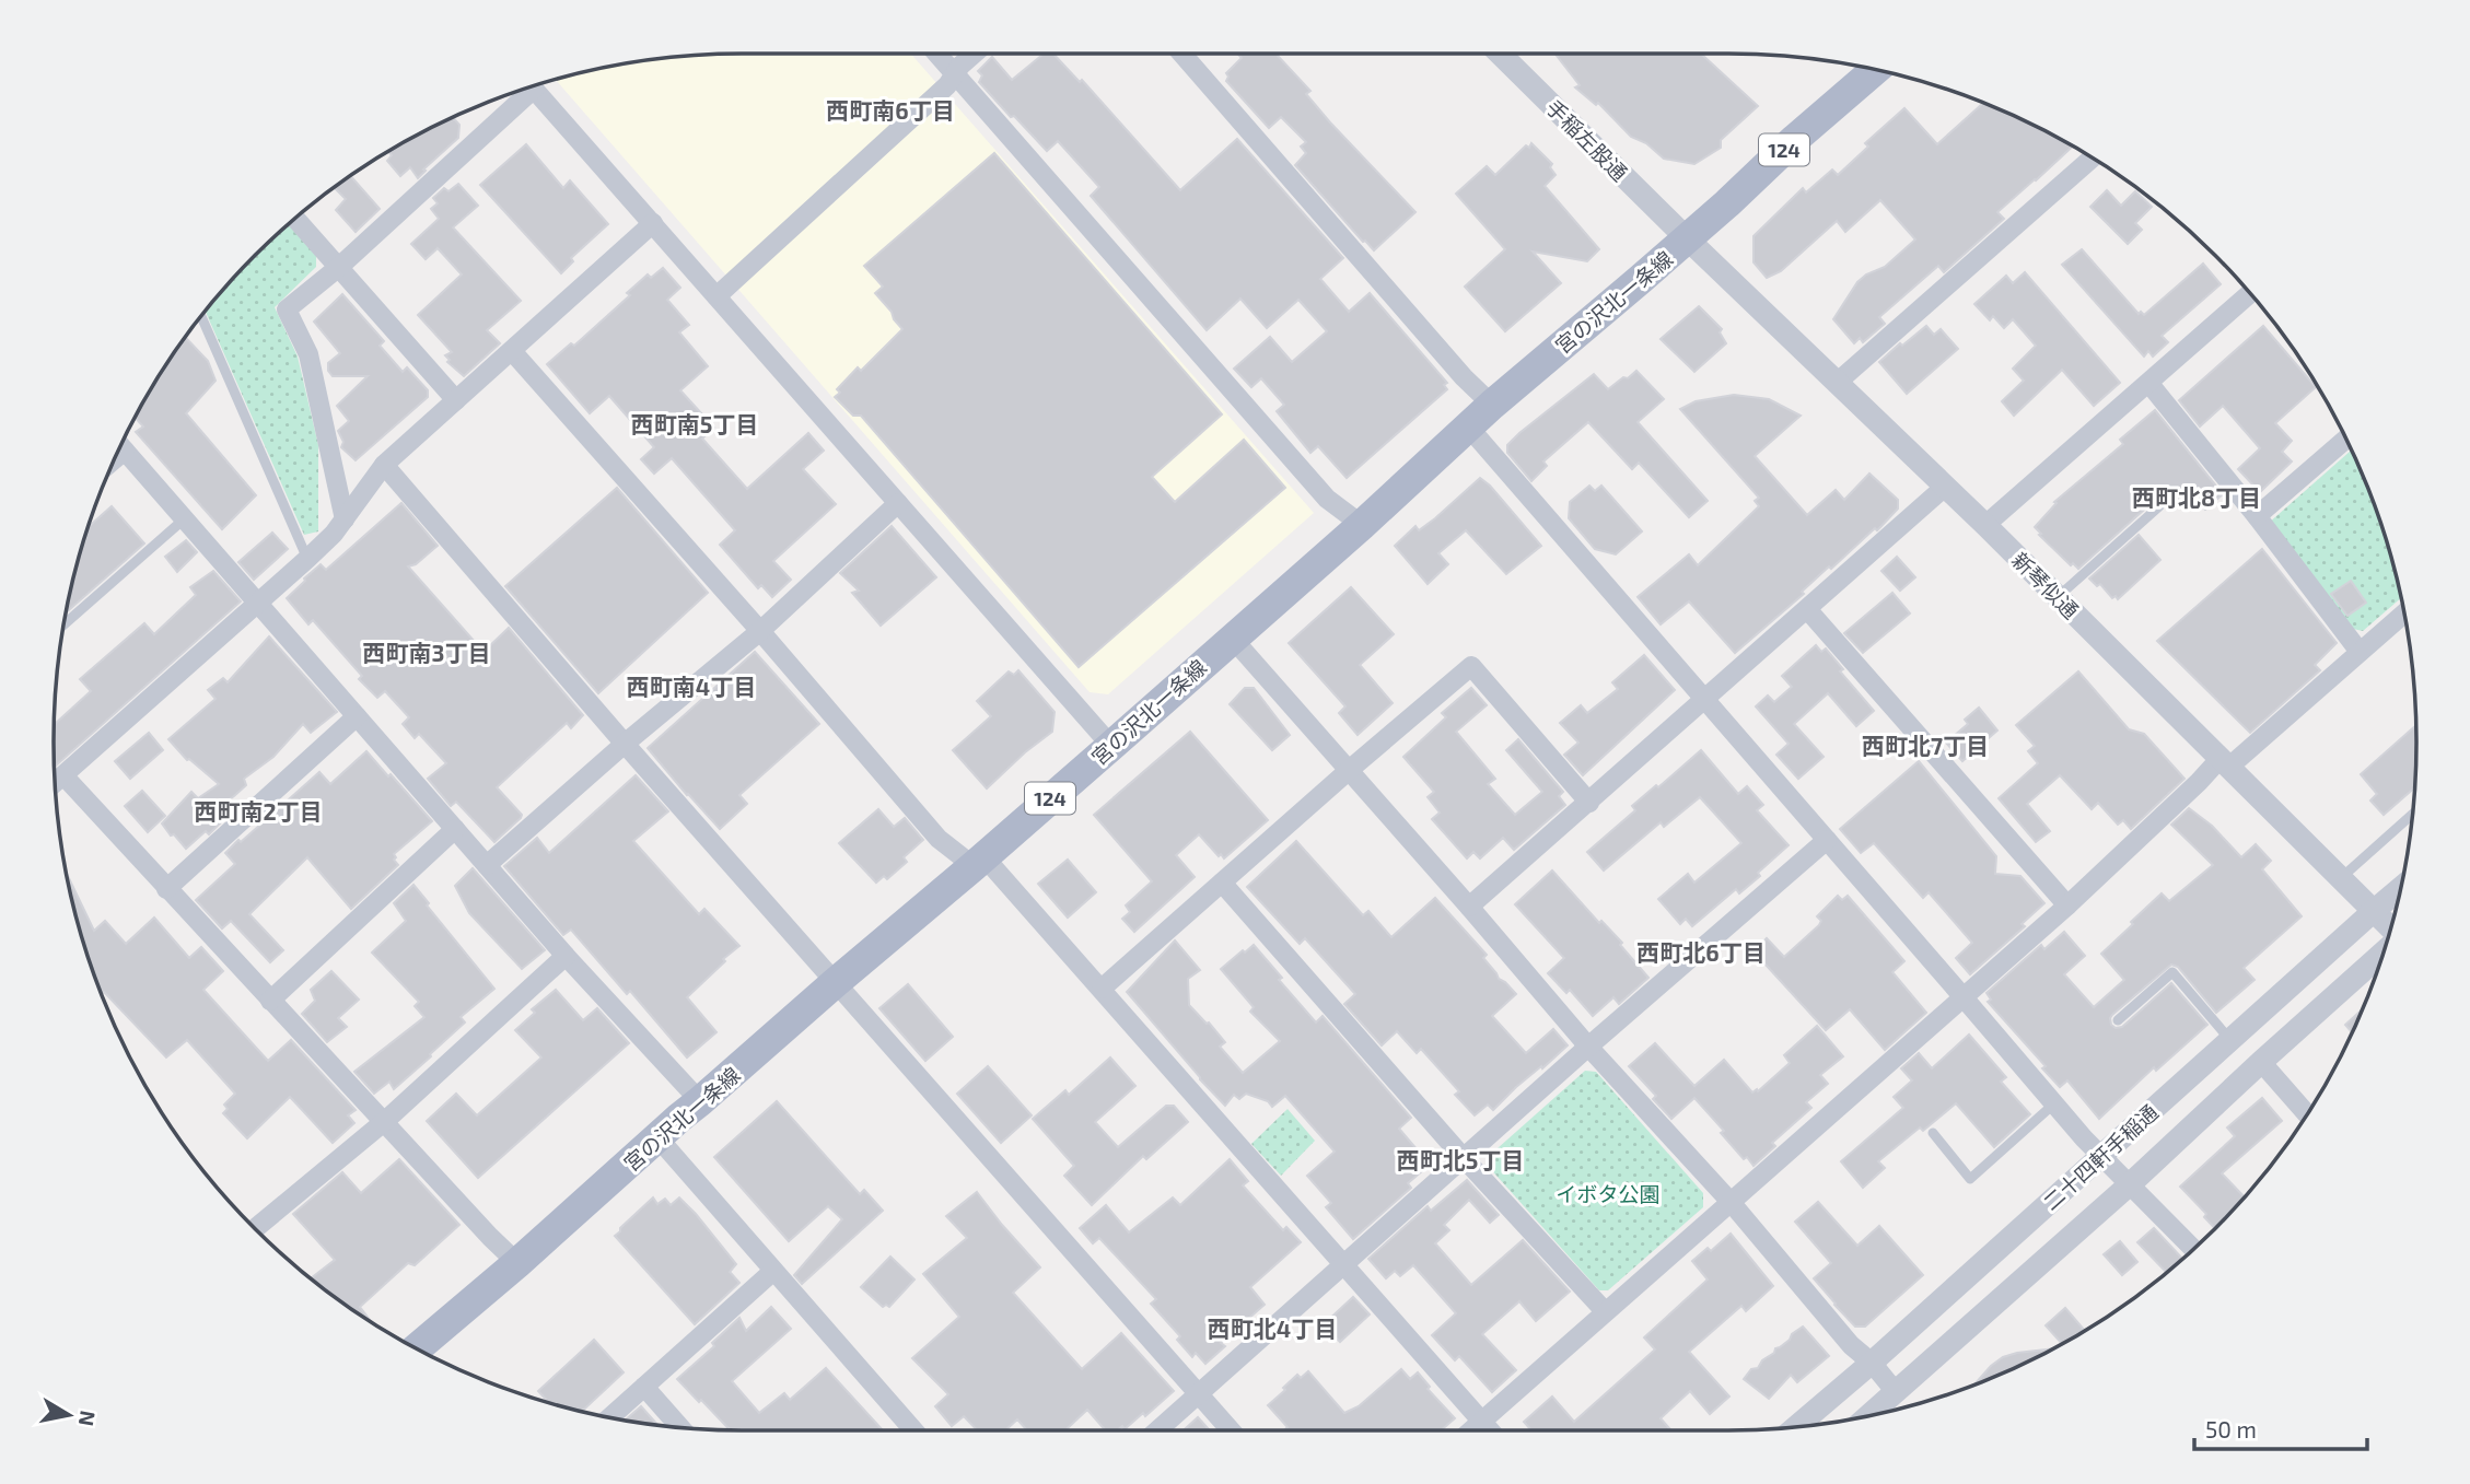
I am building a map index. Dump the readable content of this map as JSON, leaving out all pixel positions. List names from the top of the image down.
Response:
{
  "streets": {
    "main road": ["124", "宮の沢北一条線"],
    "street": ["手稲左股通", "新琴似通", "二十四軒手稲通"]
  },
  "crossings": [
    ["手稲左股通", "宮の沢北一条線"],
    ["手稲左股通", "新琴似通"],
    ["宮の沢北一条線", "新琴似通"],
    ["新琴似通", "二十四軒手稲通"]
  ],
  "districts": [
    "西町南6丁目",
    "西町南5丁目",
    "西町北8丁目",
    "西町南3丁目",
    "西町南4丁目",
    "西町北7丁目",
    "西町南2丁目",
    "西町北6丁目",
    "西町北5丁目",
    "西町北4丁目"
  ],
  "parks": ["イボタ公園"],
  "scale_bar": "50 m",
  "north": "right"
}
